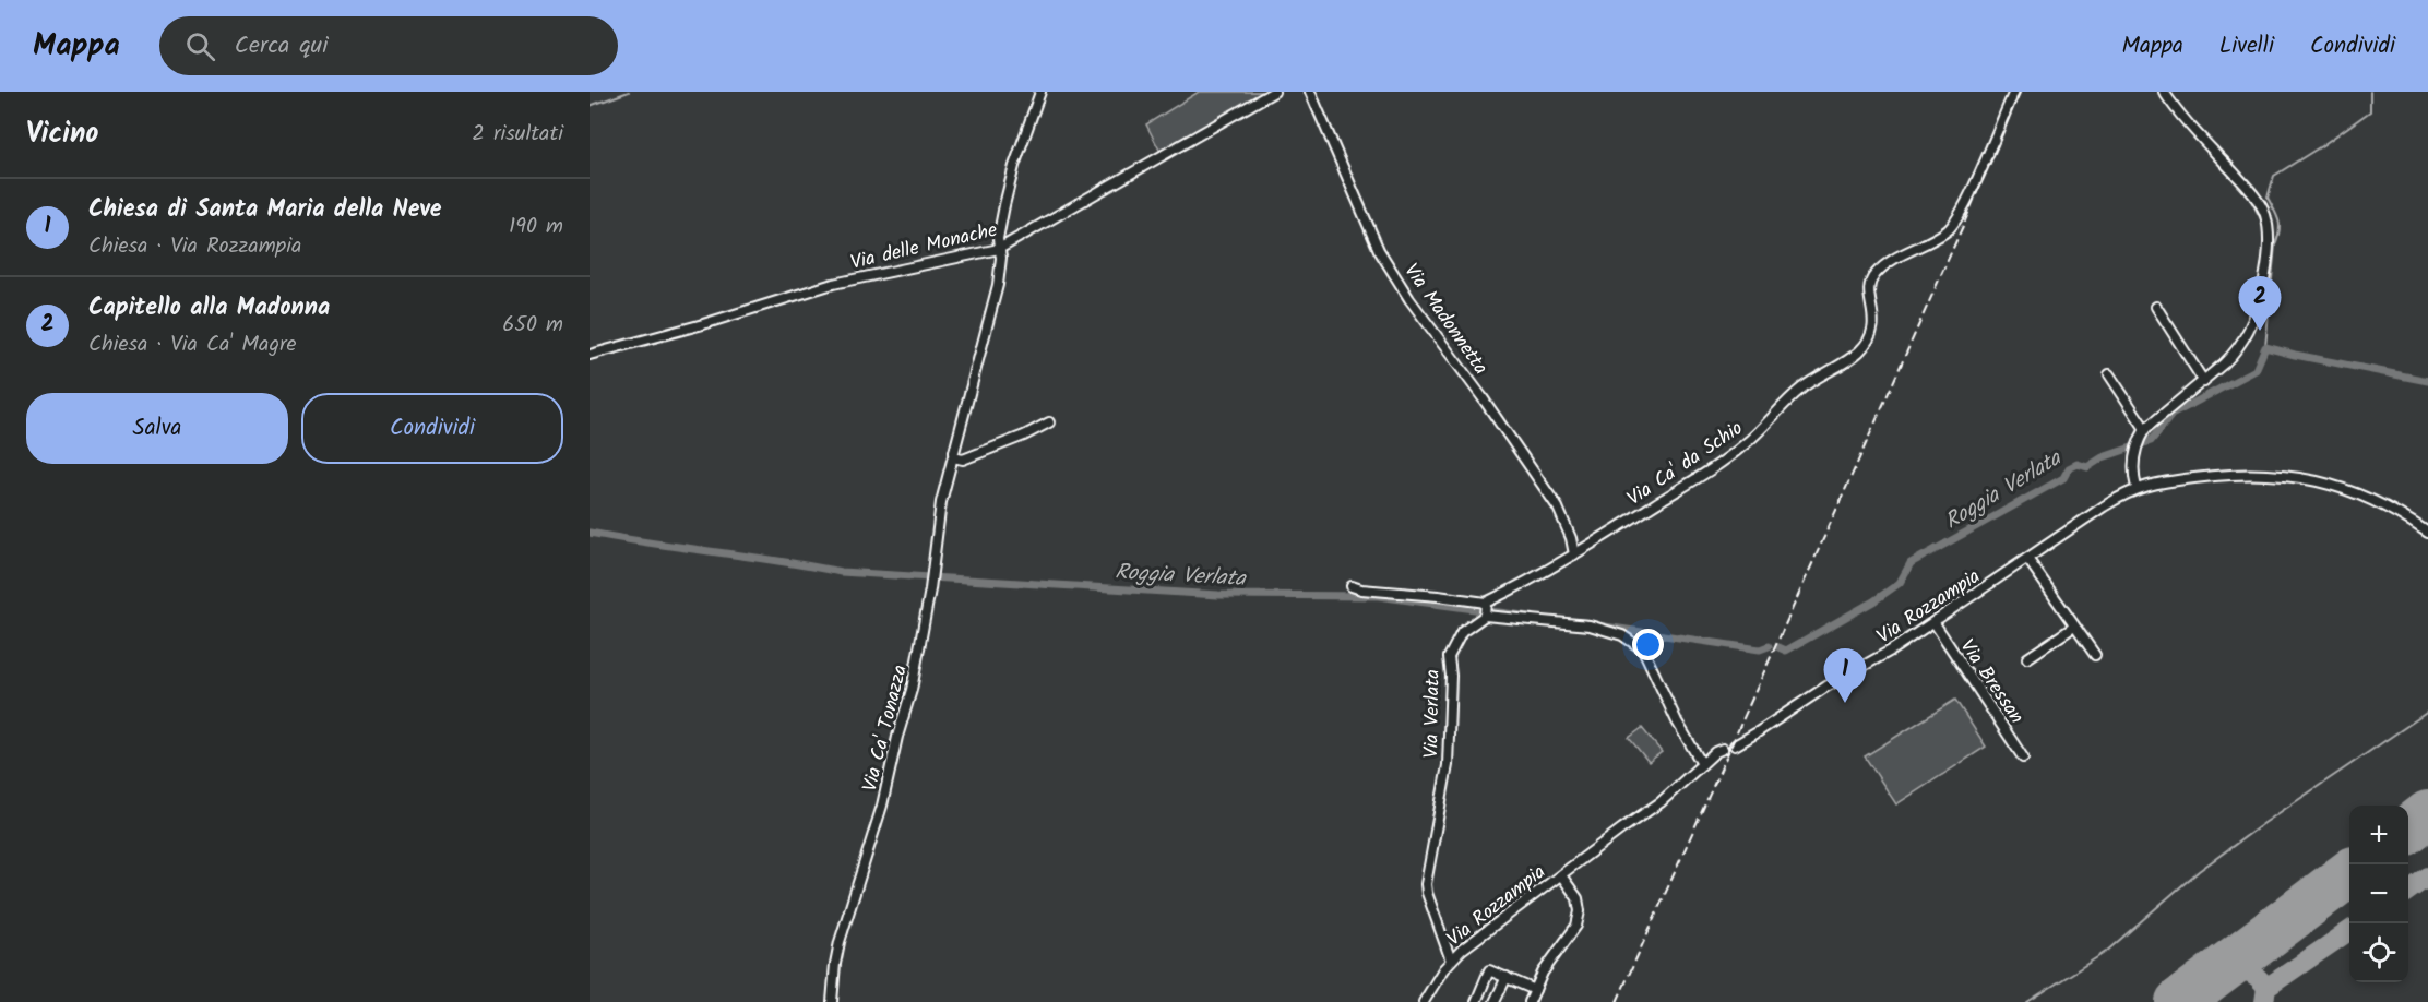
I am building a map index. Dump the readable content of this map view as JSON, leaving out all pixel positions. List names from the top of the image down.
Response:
{
  "streets": {
    "street": [
      "Via delle Monache",
      "Via Madonnetta",
      "Via Ca' da Schio",
      "Via Rozzampia",
      "Via Bressan",
      "Via Verlata",
      "Via Ca' Tonazza"
    ]
  },
  "crossings": [
    ["Via delle Monache", "Via Ca' Tonazza"],
    ["Via Madonnetta", "Via Ca' da Schio"],
    ["Via Ca' da Schio", "Via Verlata"],
    ["Via Rozzampia", "Via Bressan"],
    ["Via Rozzampia", "Via Verlata"]
  ],
  "water": ["Roggia Verlata"],
  "page": {
    "header": "Mappa",
    "search": "Cerca qui",
    "nav": ["Mappa", "Livelli", "Condividi"],
    "heading": ["Vicino", "2 risultati"],
    "list": [
      {
        "mark": "1",
        "name": "Chiesa di Santa Maria della Neve",
        "note": "Chiesa · Via Rozzampia",
        "value": "190 m"
      },
      {
        "mark": "2",
        "name": "Capitello alla Madonna",
        "note": "Chiesa · Via Ca' Magre",
        "value": "650 m"
      }
    ],
    "pins": ["2", "1"],
    "buttons": ["Salva", "Condividi"],
    "map_buttons": ["+", "−"]
  }
}
